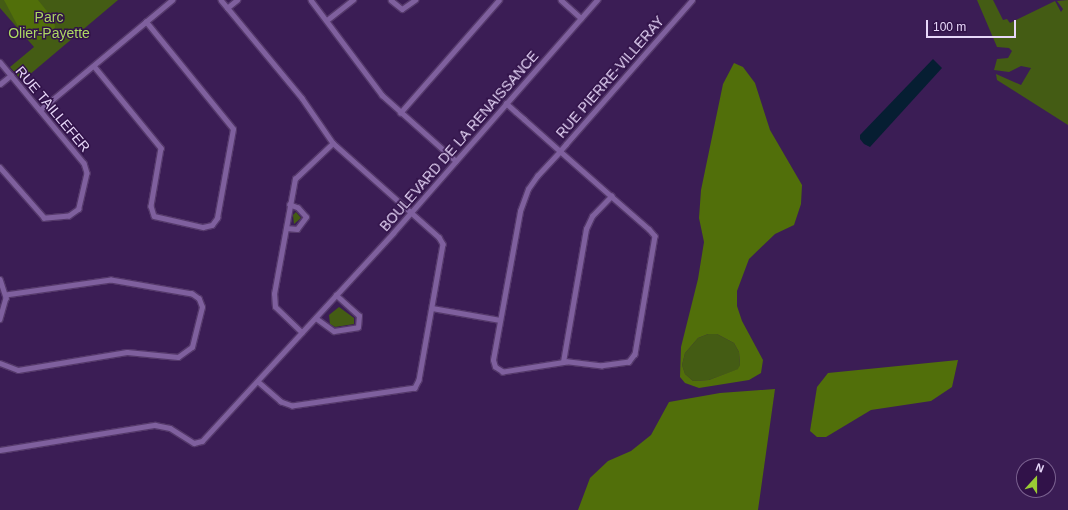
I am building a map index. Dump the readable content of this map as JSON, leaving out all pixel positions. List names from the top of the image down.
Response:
{
  "streets": {
    "street": ["RUE PIERRE-VILLERAY", "RUE TAILLEFER", "BOULEVARD DE LA RENAISSANCE"]
  },
  "parks": ["Parc Olier-Payette"],
  "scale_bar": "100 m",
  "north": "top"
}
